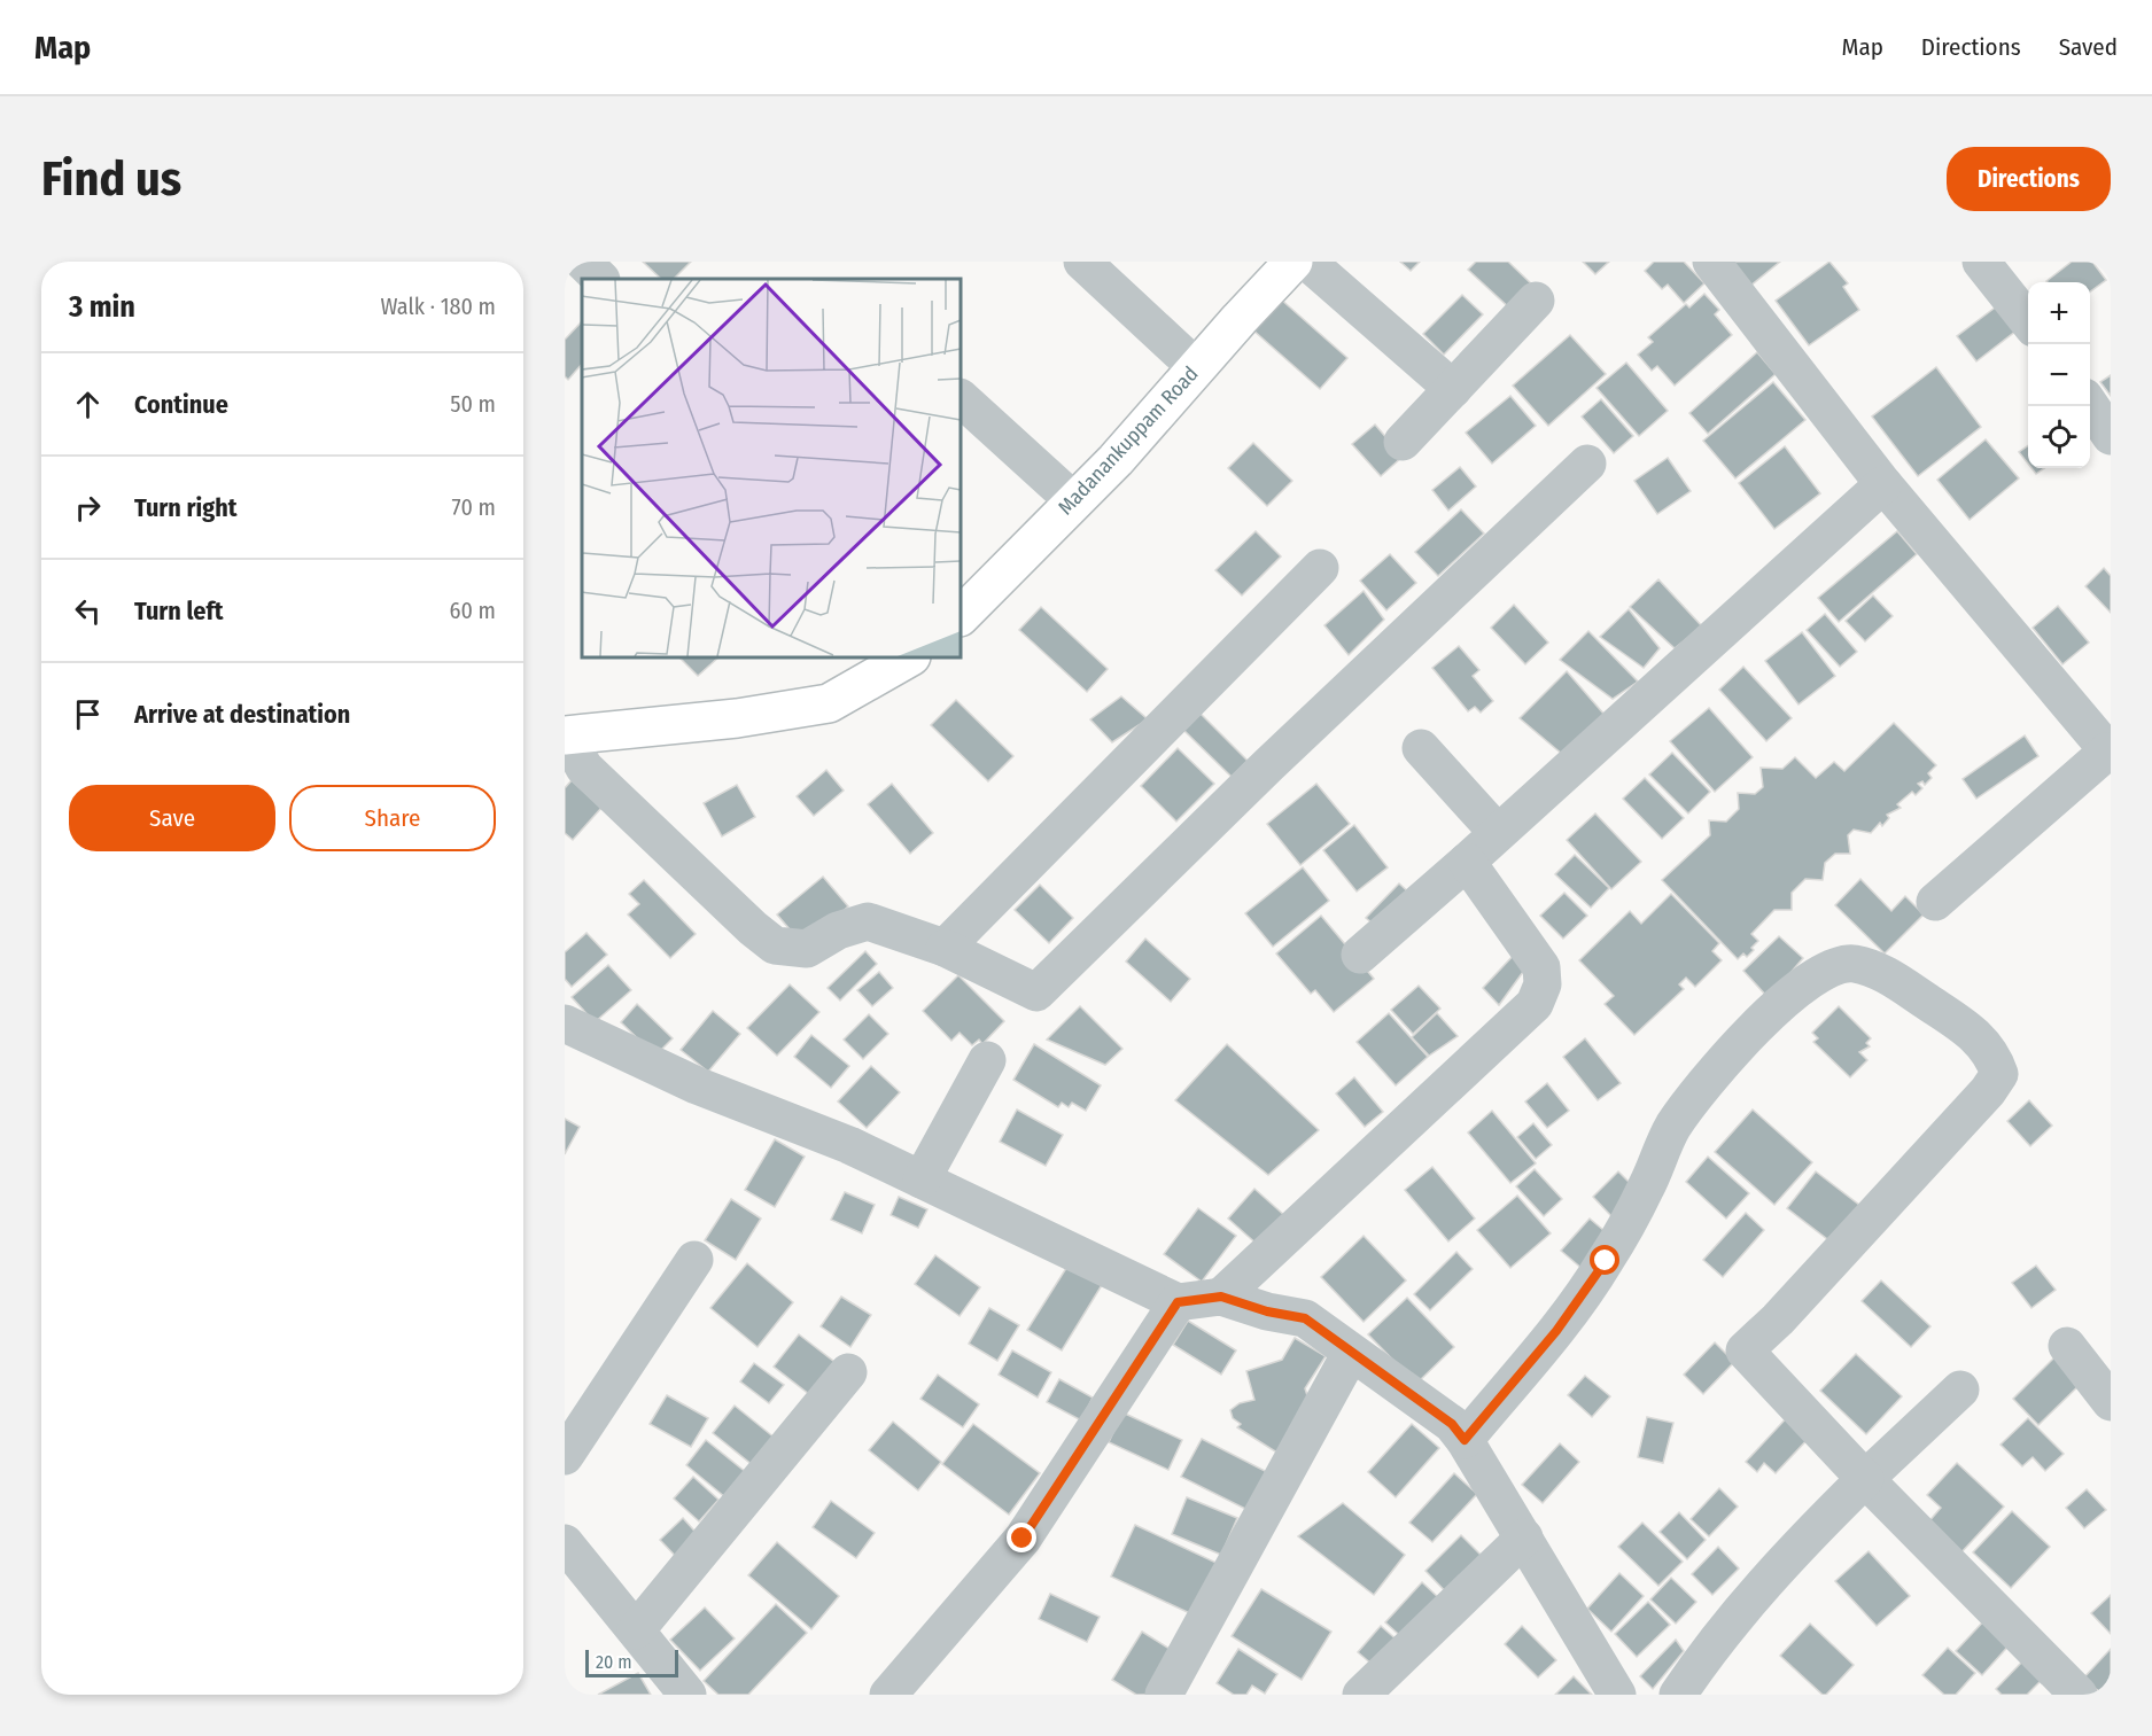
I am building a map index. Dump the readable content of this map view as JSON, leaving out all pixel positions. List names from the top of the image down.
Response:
{
  "streets": {
    "main road": ["Madanankuppam Road"]
  },
  "scale_bar": "20 m",
  "page": {
    "header": "Map",
    "nav": ["Map", "Directions", "Saved"],
    "buttons": [
      "Directions",
      ["Save", "Share"]
    ],
    "title": "Find us",
    "heading": ["3 min", "Walk · 180 m"],
    "map_buttons": ["+", "−"],
    "list": [
      ["Continue", "50 m"],
      ["Turn right", "70 m"],
      ["Turn left", "60 m"],
      "Arrive at destination"
    ],
    "scale": "20 m"
  }
}
